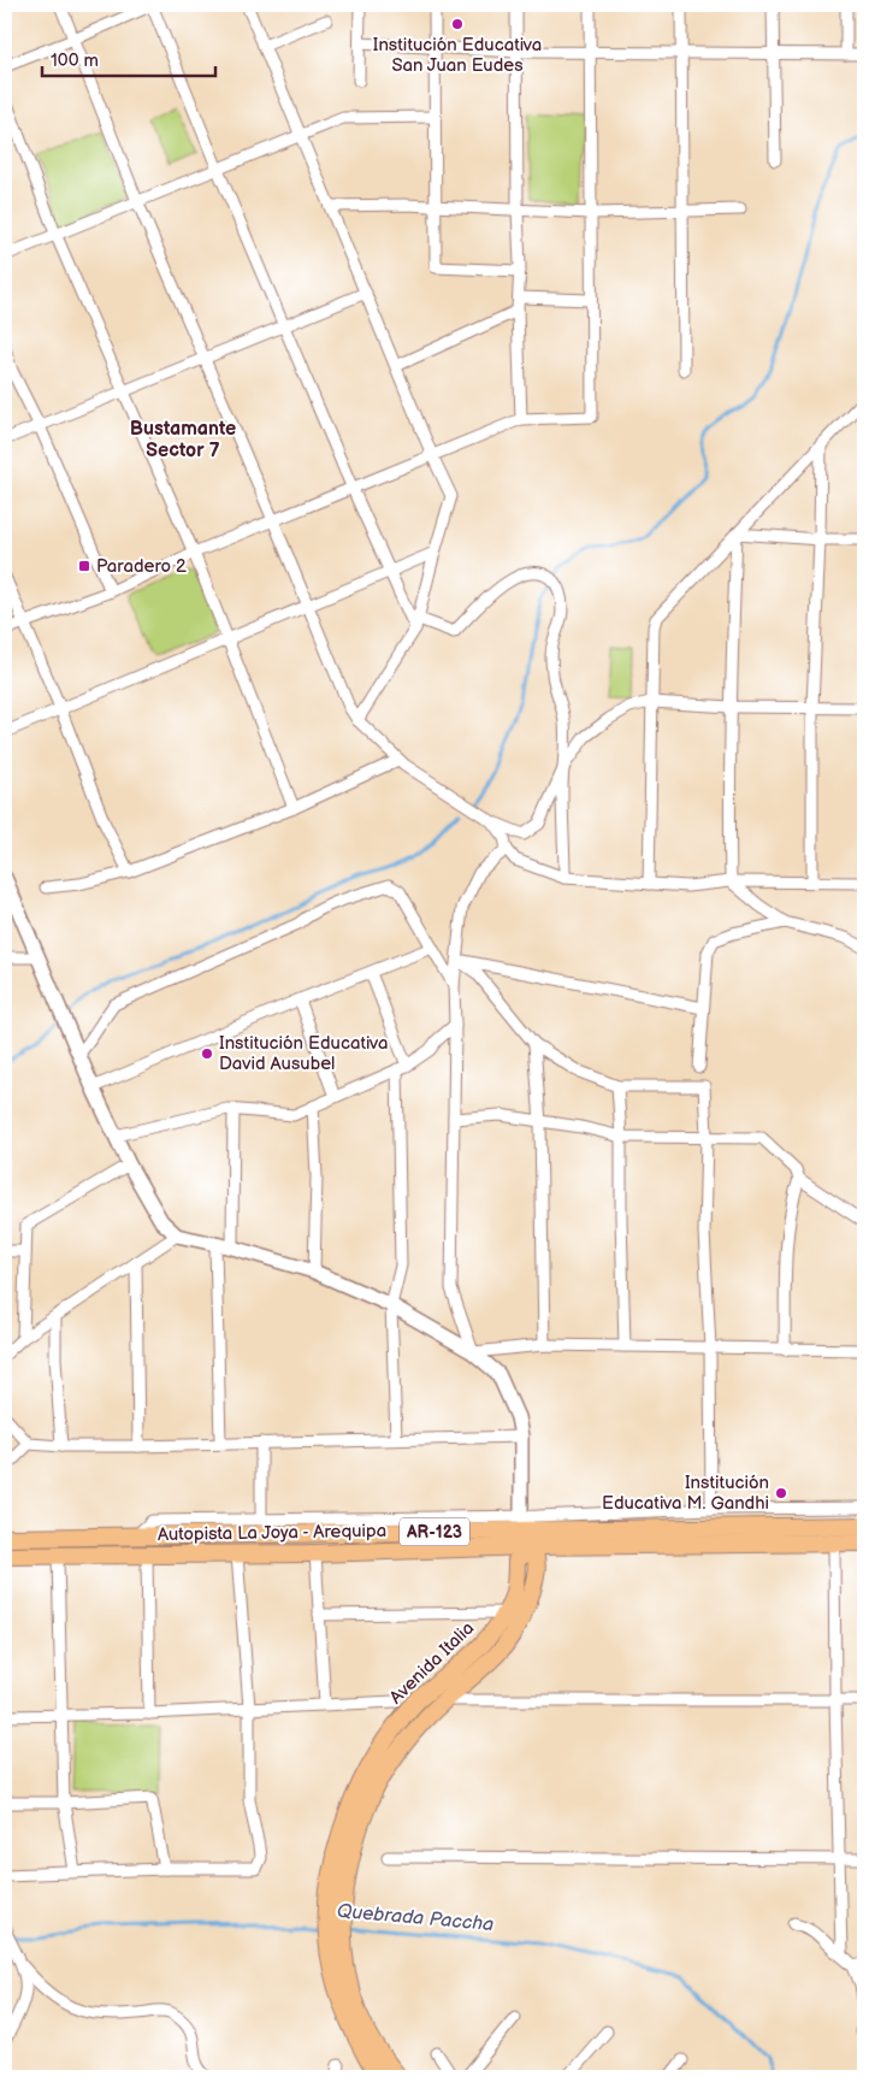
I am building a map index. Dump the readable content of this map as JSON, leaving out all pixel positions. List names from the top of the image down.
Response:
{
  "streets": {
    "main road": ["AR-123", "Autopista La Joya - Arequipa", "Avenida Italia"]
  },
  "crossings": [
    ["Autopista La Joya - Arequipa", "Avenida Italia"]
  ],
  "districts": ["Bustamante Sector 7"],
  "water": ["Quebrada Paccha"],
  "places": {
    "other": ["Institución Educativa San Juan Eudes", "Institución Educativa David Ausubel", "Institución Educativa M. Gandhi"],
    "transit": ["Paradero 2"]
  },
  "scale_bar": "100 m"
}
